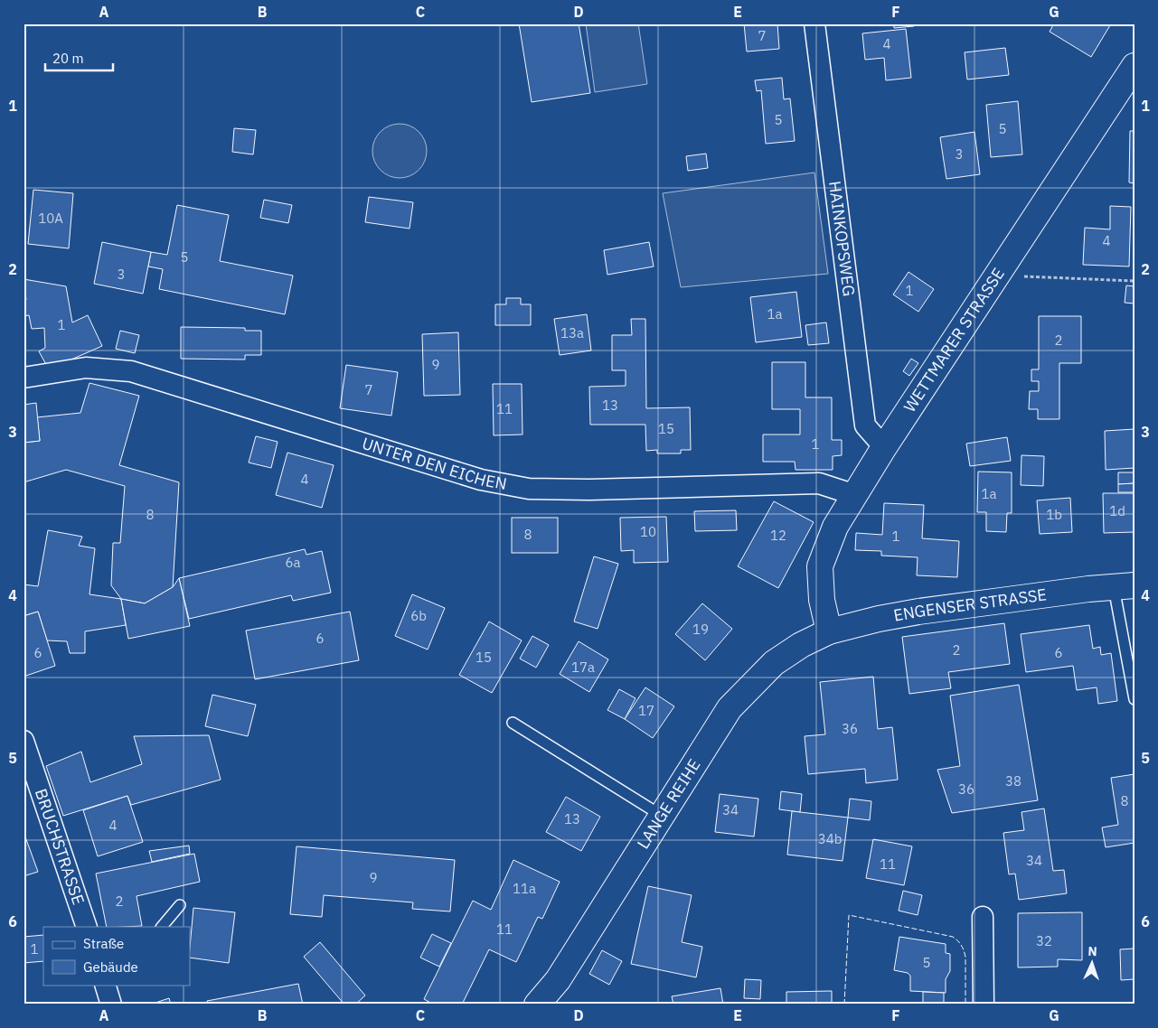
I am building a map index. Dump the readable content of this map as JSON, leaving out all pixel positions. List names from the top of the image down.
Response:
{
  "streets": {
    "street": [
      "HAINKOPSWEG",
      "WETTMARER STRASSE",
      "UNTER DEN EICHEN",
      "ENGENSER STRASSE",
      "LANGE REIHE",
      "BRUCHSTRASSE"
    ]
  },
  "crossings": [
    ["HAINKOPSWEG", "WETTMARER STRASSE"],
    ["WETTMARER STRASSE", "UNTER DEN EICHEN"],
    ["WETTMARER STRASSE", "ENGENSER STRASSE"],
    ["WETTMARER STRASSE", "LANGE REIHE"],
    ["ENGENSER STRASSE", "LANGE REIHE"]
  ],
  "house_numbers": [
    "7",
    "4",
    "5",
    "5",
    "3",
    "10A",
    "4",
    "5",
    "3",
    "1",
    "1a",
    "1",
    "13a",
    "2",
    "9",
    "7",
    "13",
    "11",
    "15",
    "1",
    "4",
    "1a",
    "1d",
    "8",
    "1b",
    "10",
    "8",
    "12",
    "1",
    "6a",
    "6b",
    "19",
    "6",
    "2",
    "6",
    "6",
    "15",
    "17a",
    "17",
    "36",
    "38",
    "36",
    "8",
    "34",
    "13",
    "4",
    "34b",
    "34",
    "11",
    "9",
    "11a",
    "2",
    "11",
    "32",
    "1",
    "5"
  ],
  "legend": ["Straße", "Gebäude"],
  "scale_bar": "20 m",
  "north": "top",
  "grid": {
    "columns": [
      "A",
      "B",
      "C",
      "D",
      "E",
      "F",
      "G"
    ],
    "rows": [
      "1",
      "2",
      "3",
      "4",
      "5",
      "6"
    ]
  }
}
